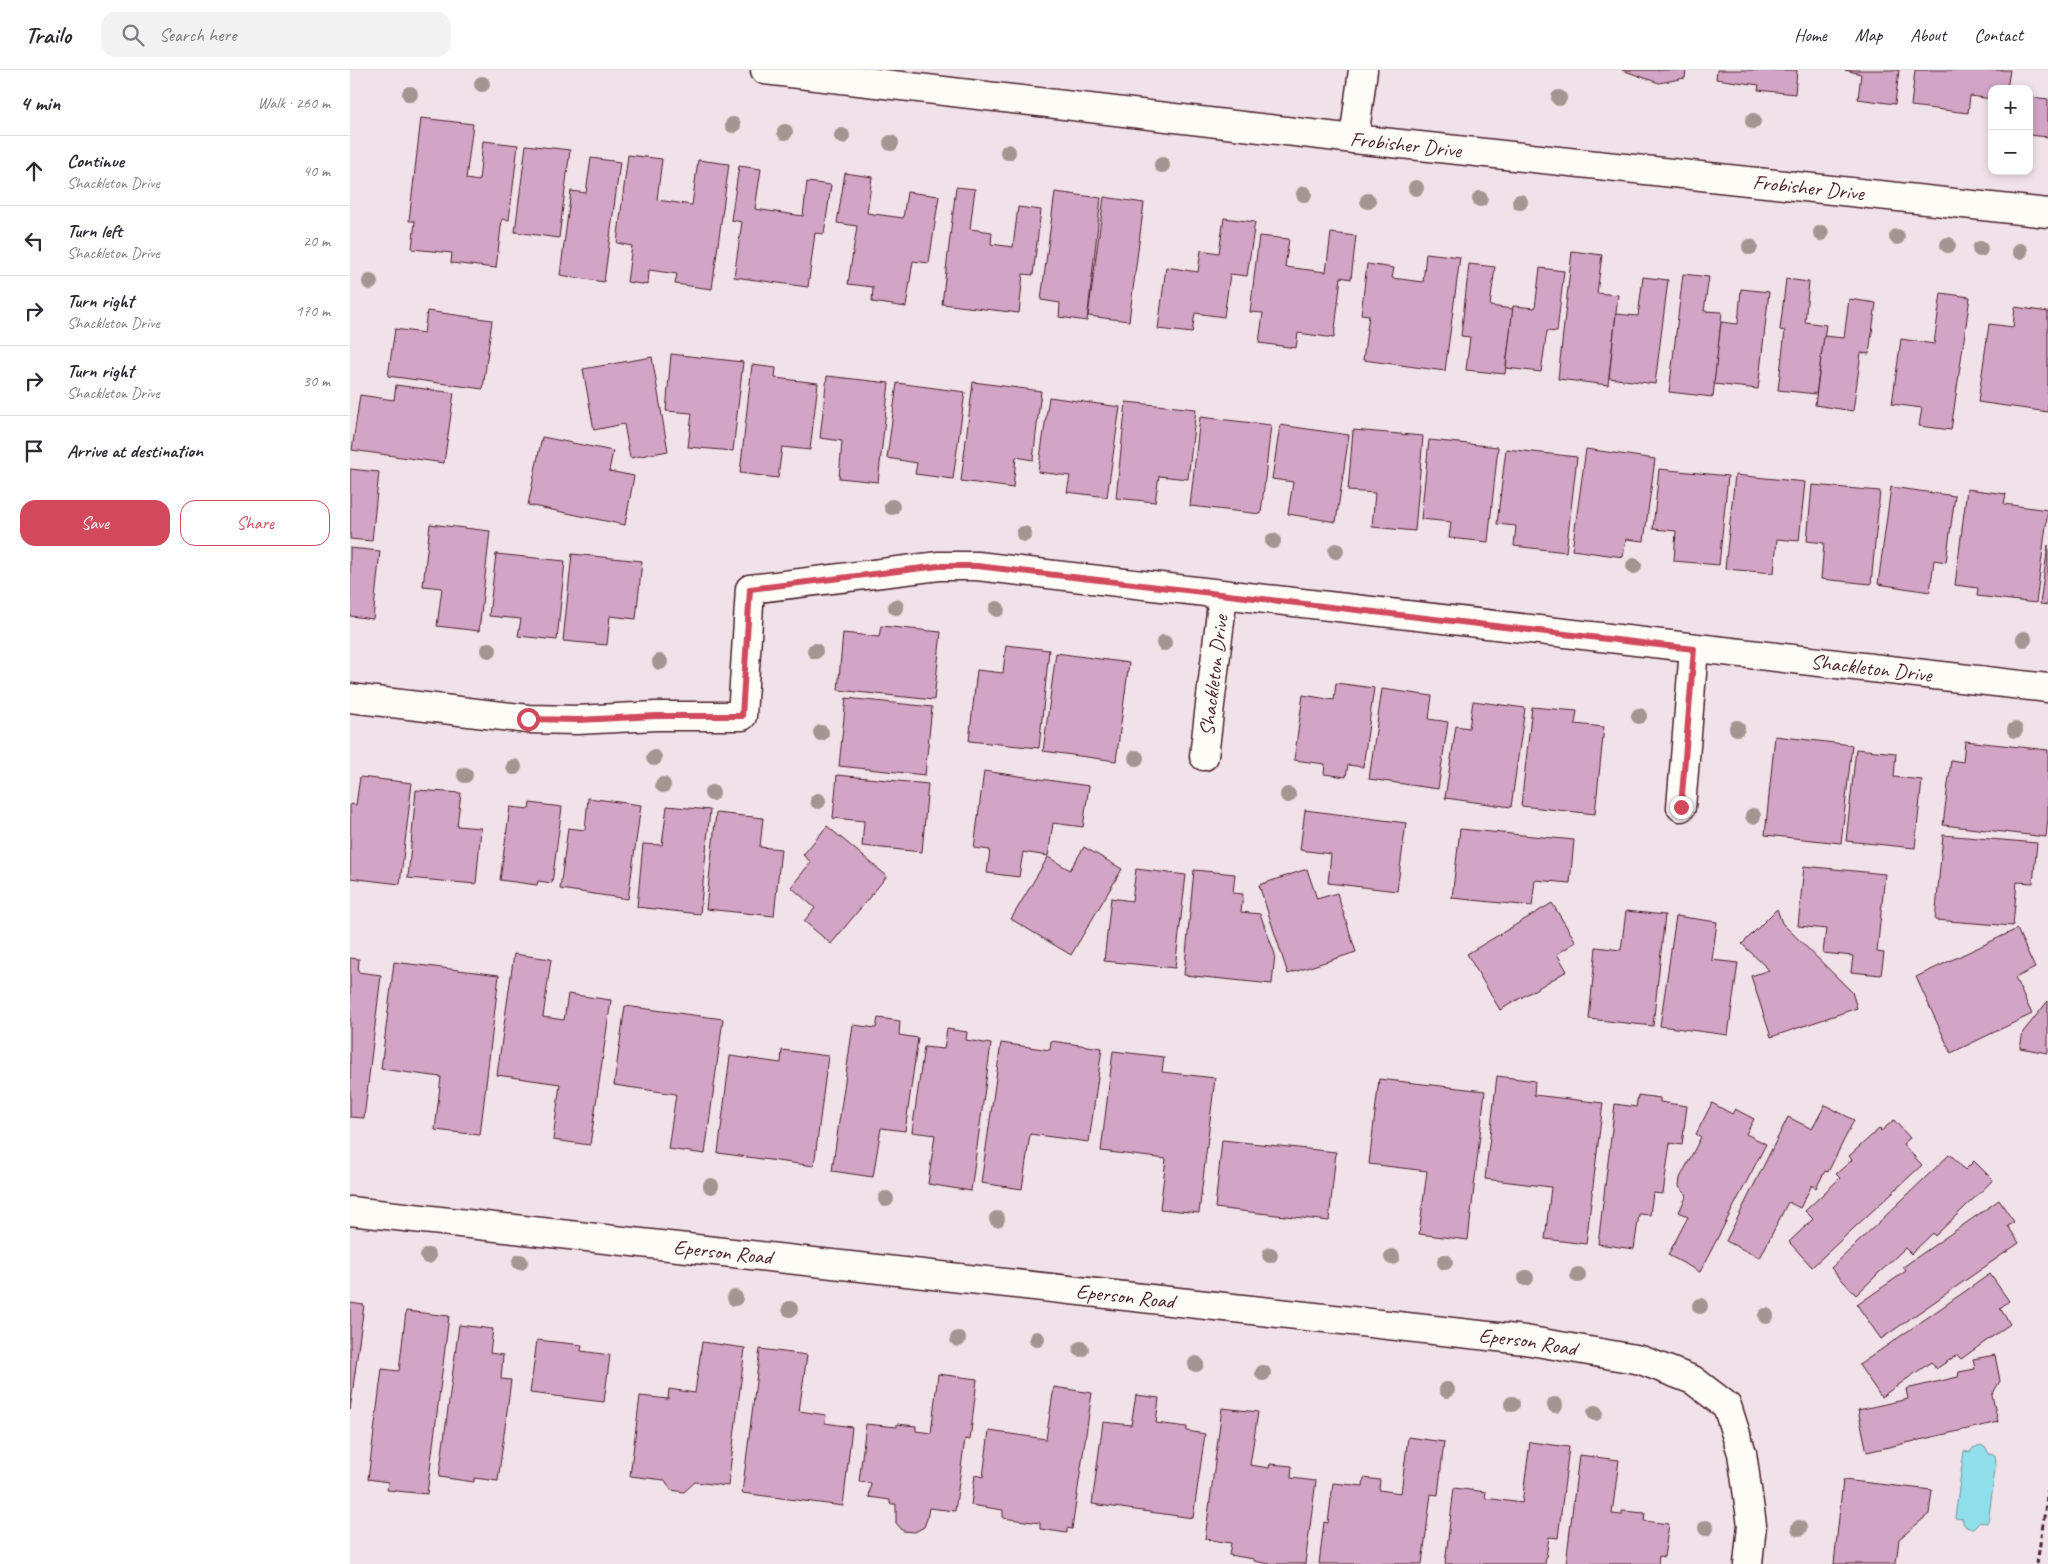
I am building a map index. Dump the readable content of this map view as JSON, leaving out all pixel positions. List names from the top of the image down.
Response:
{
  "streets": {
    "street": ["Frobisher Drive", "Shackleton Drive", "Eperson Road"]
  },
  "page": {
    "header": "Trailo",
    "search": "Search here",
    "nav": [
      "Home",
      "Map",
      "About",
      "Contact"
    ],
    "heading": ["4 min", "Walk · 260 m"],
    "map_buttons": ["+", "−"],
    "list": [
      ["Continue", "Shackleton Drive", "40 m"],
      ["Turn left", "Shackleton Drive", "20 m"],
      ["Turn right", "Shackleton Drive", "170 m"],
      ["Turn right", "Shackleton Drive", "30 m"],
      "Arrive at destination"
    ],
    "buttons": ["Save", "Share"]
  }
}
